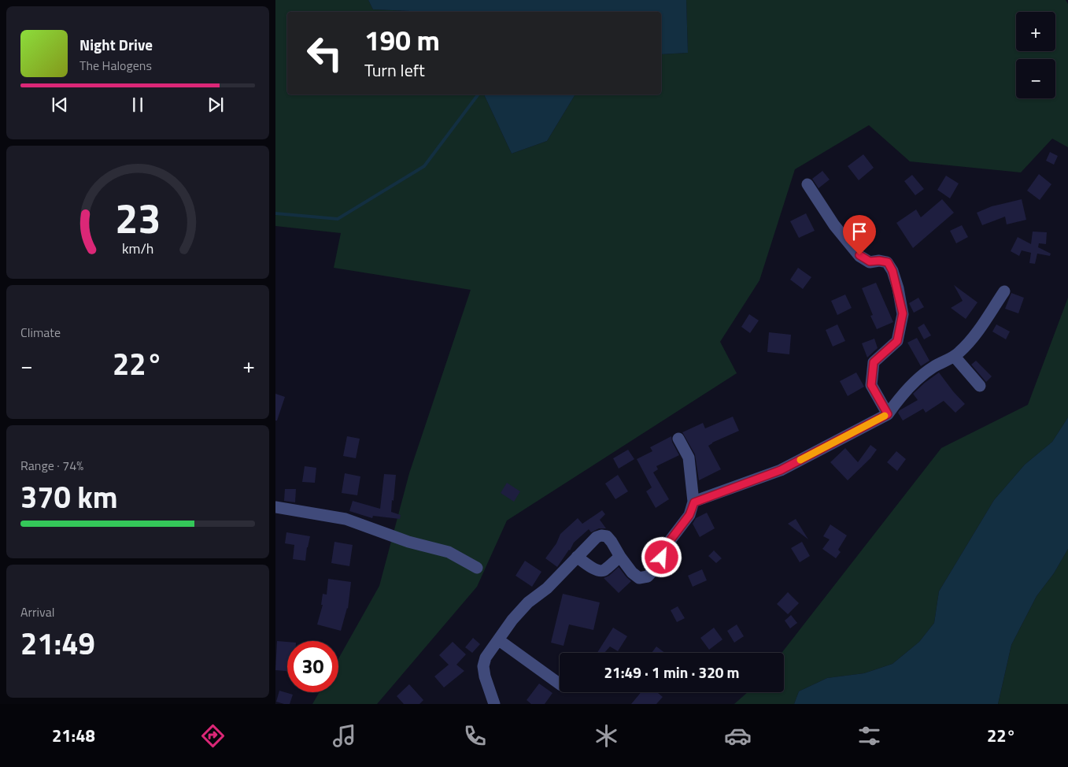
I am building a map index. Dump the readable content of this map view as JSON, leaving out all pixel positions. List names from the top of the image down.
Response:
{
  "page": {
    "map_buttons": ["+", "−"],
    "turn": ["190 m", "Turn left"],
    "song": ["Night Drive", "The Halogens"],
    "tile": [
      "Climate",
      ["Range · 74%", "370 km"],
      ["Arrival", "21:49"]
    ],
    "heat": ["−", "22°", "+"],
    "limit": "30",
    "trip": "21:49 · 1 min · 320 m",
    "tabs": ["21:48", "22°"],
    "gauge": ["23", "km/h"]
  }
}
